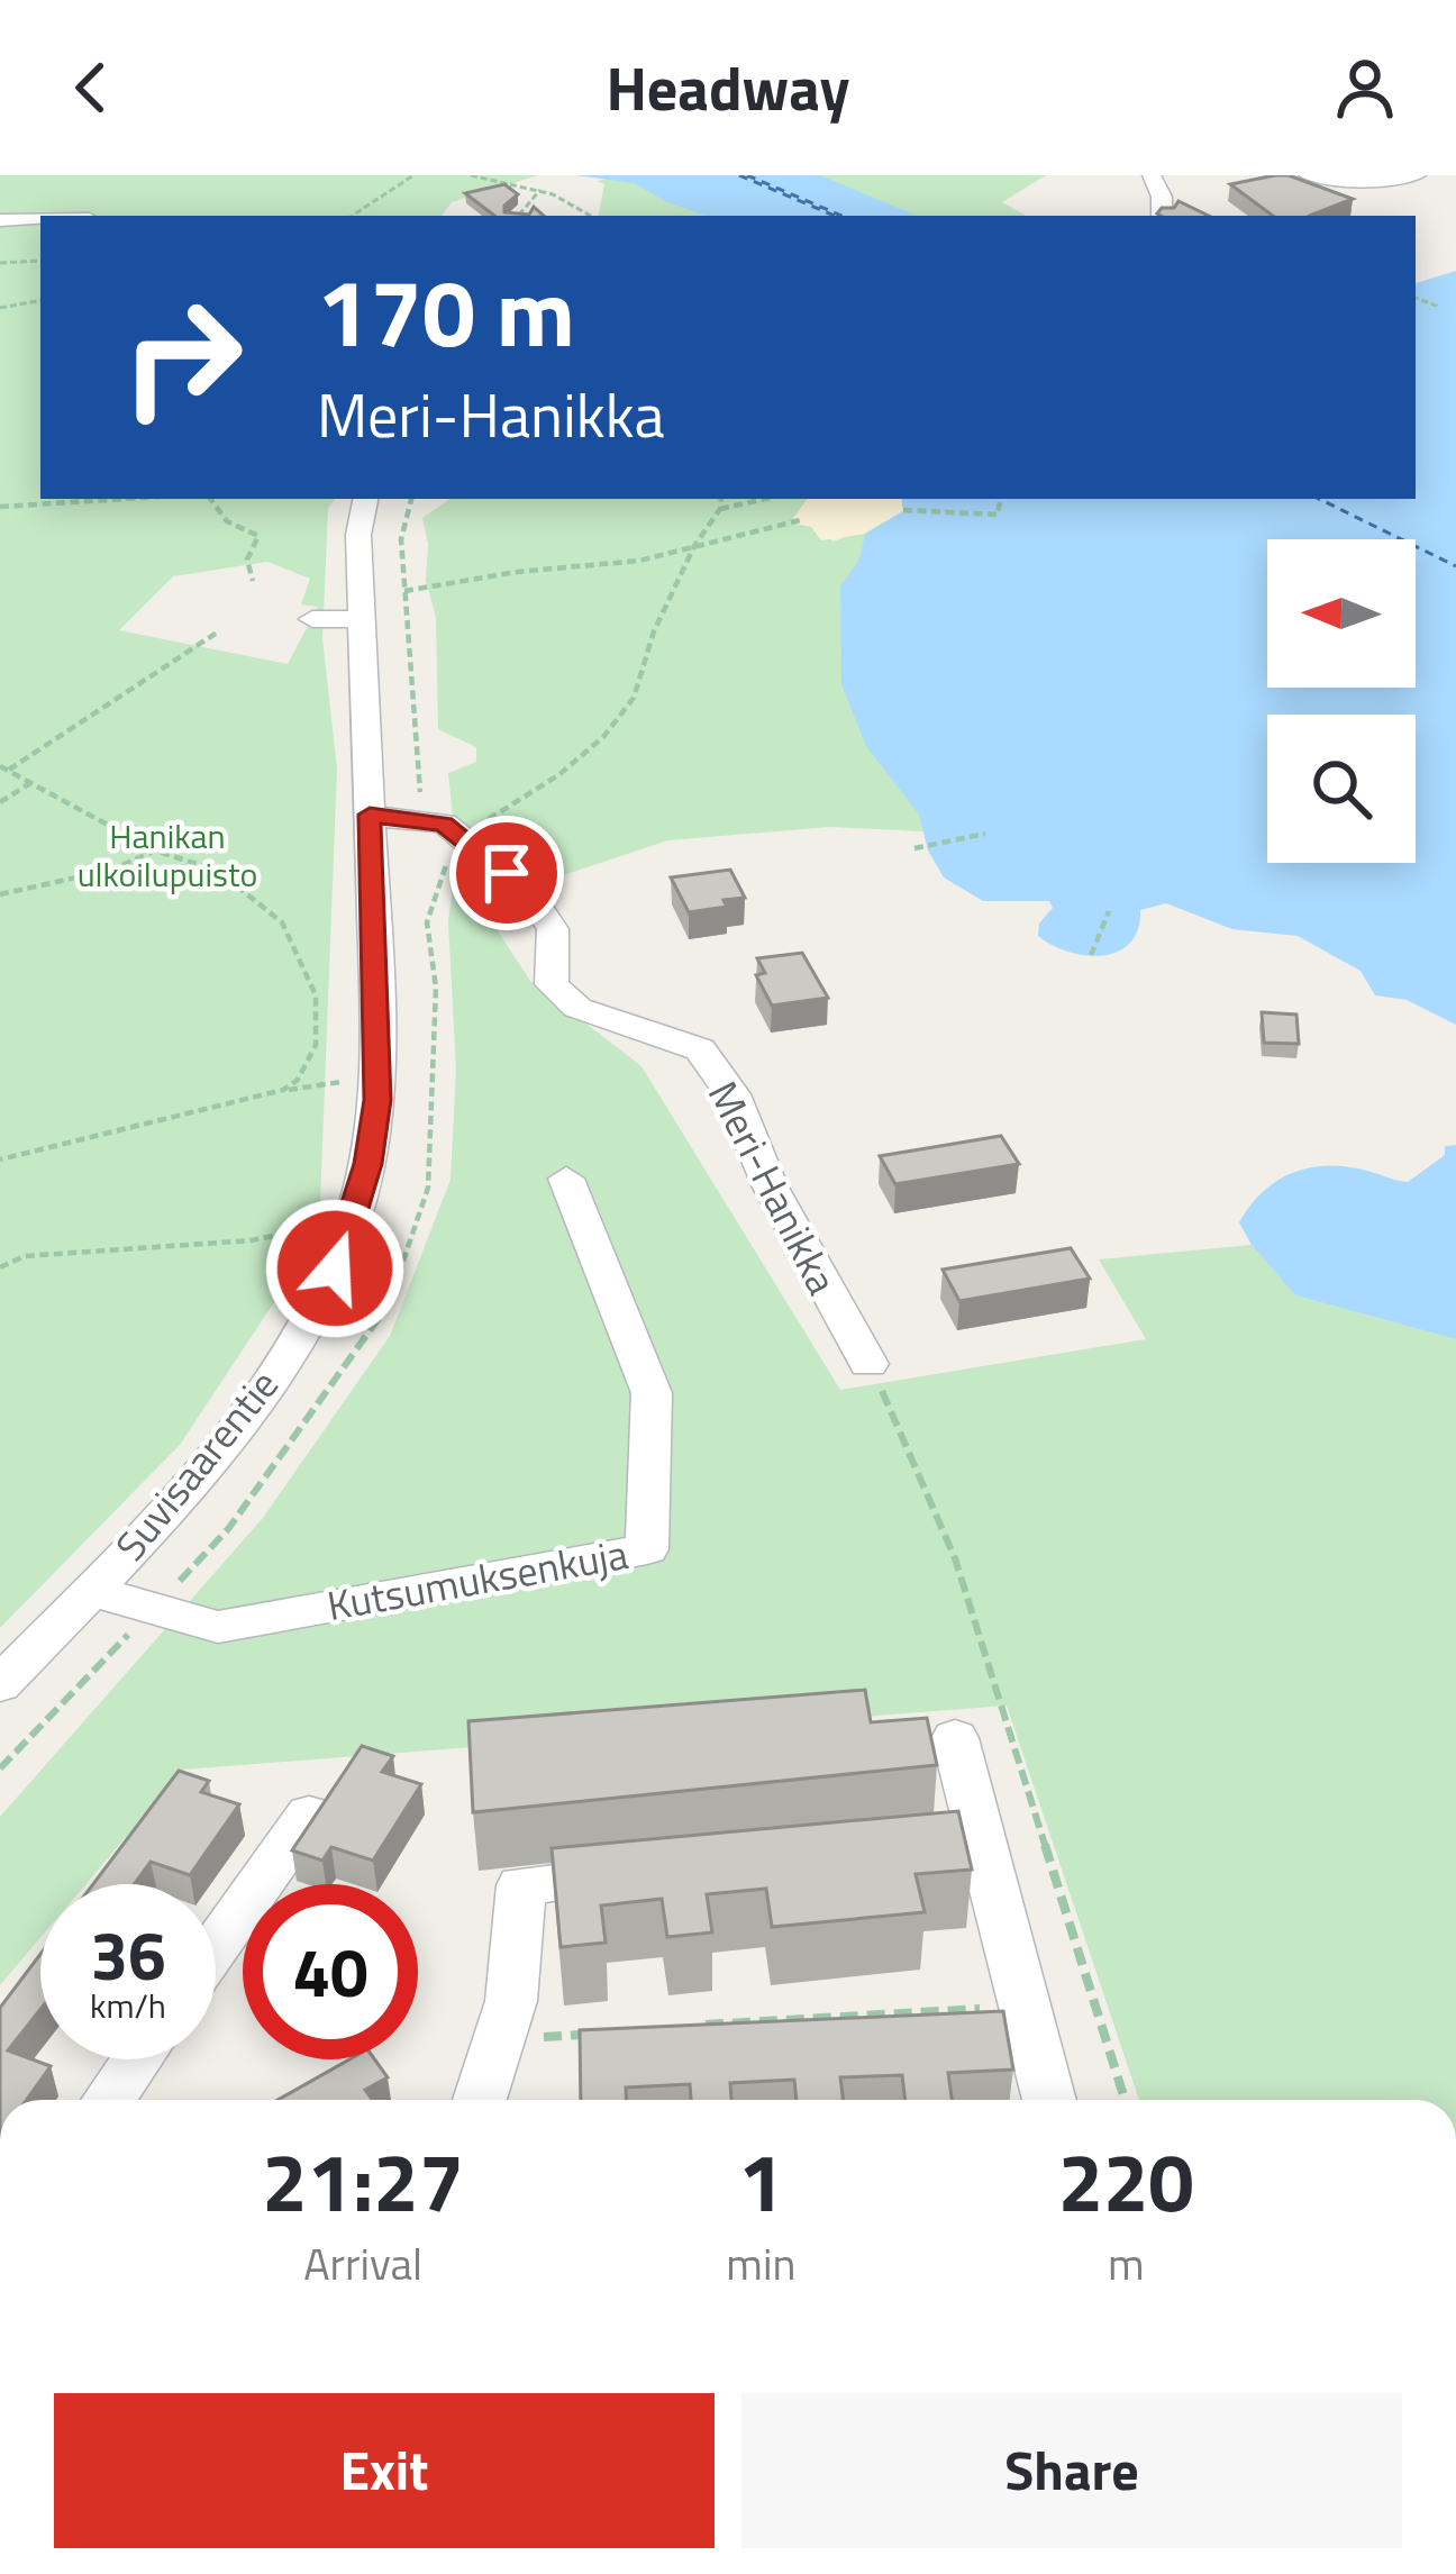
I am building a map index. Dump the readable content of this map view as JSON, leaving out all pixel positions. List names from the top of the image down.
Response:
{
  "streets": {
    "street": ["Meri-Hanikka", "Suvisaarentie", "Kutsumuksenkuja"]
  },
  "crossings": [
    ["Suvisaarentie", "Kutsumuksenkuja"]
  ],
  "parks": ["Hanikan ulkoilupuisto"],
  "north": "left",
  "page": {
    "header": "Headway",
    "turn": ["170 m", "Meri-Hanikka"],
    "speed": "36 km/h",
    "limit": "40",
    "eta": [
      "21:27",
      "Arrival",
      "1",
      "min",
      "220",
      "m"
    ],
    "buttons": ["Exit", "Share"]
  }
}
